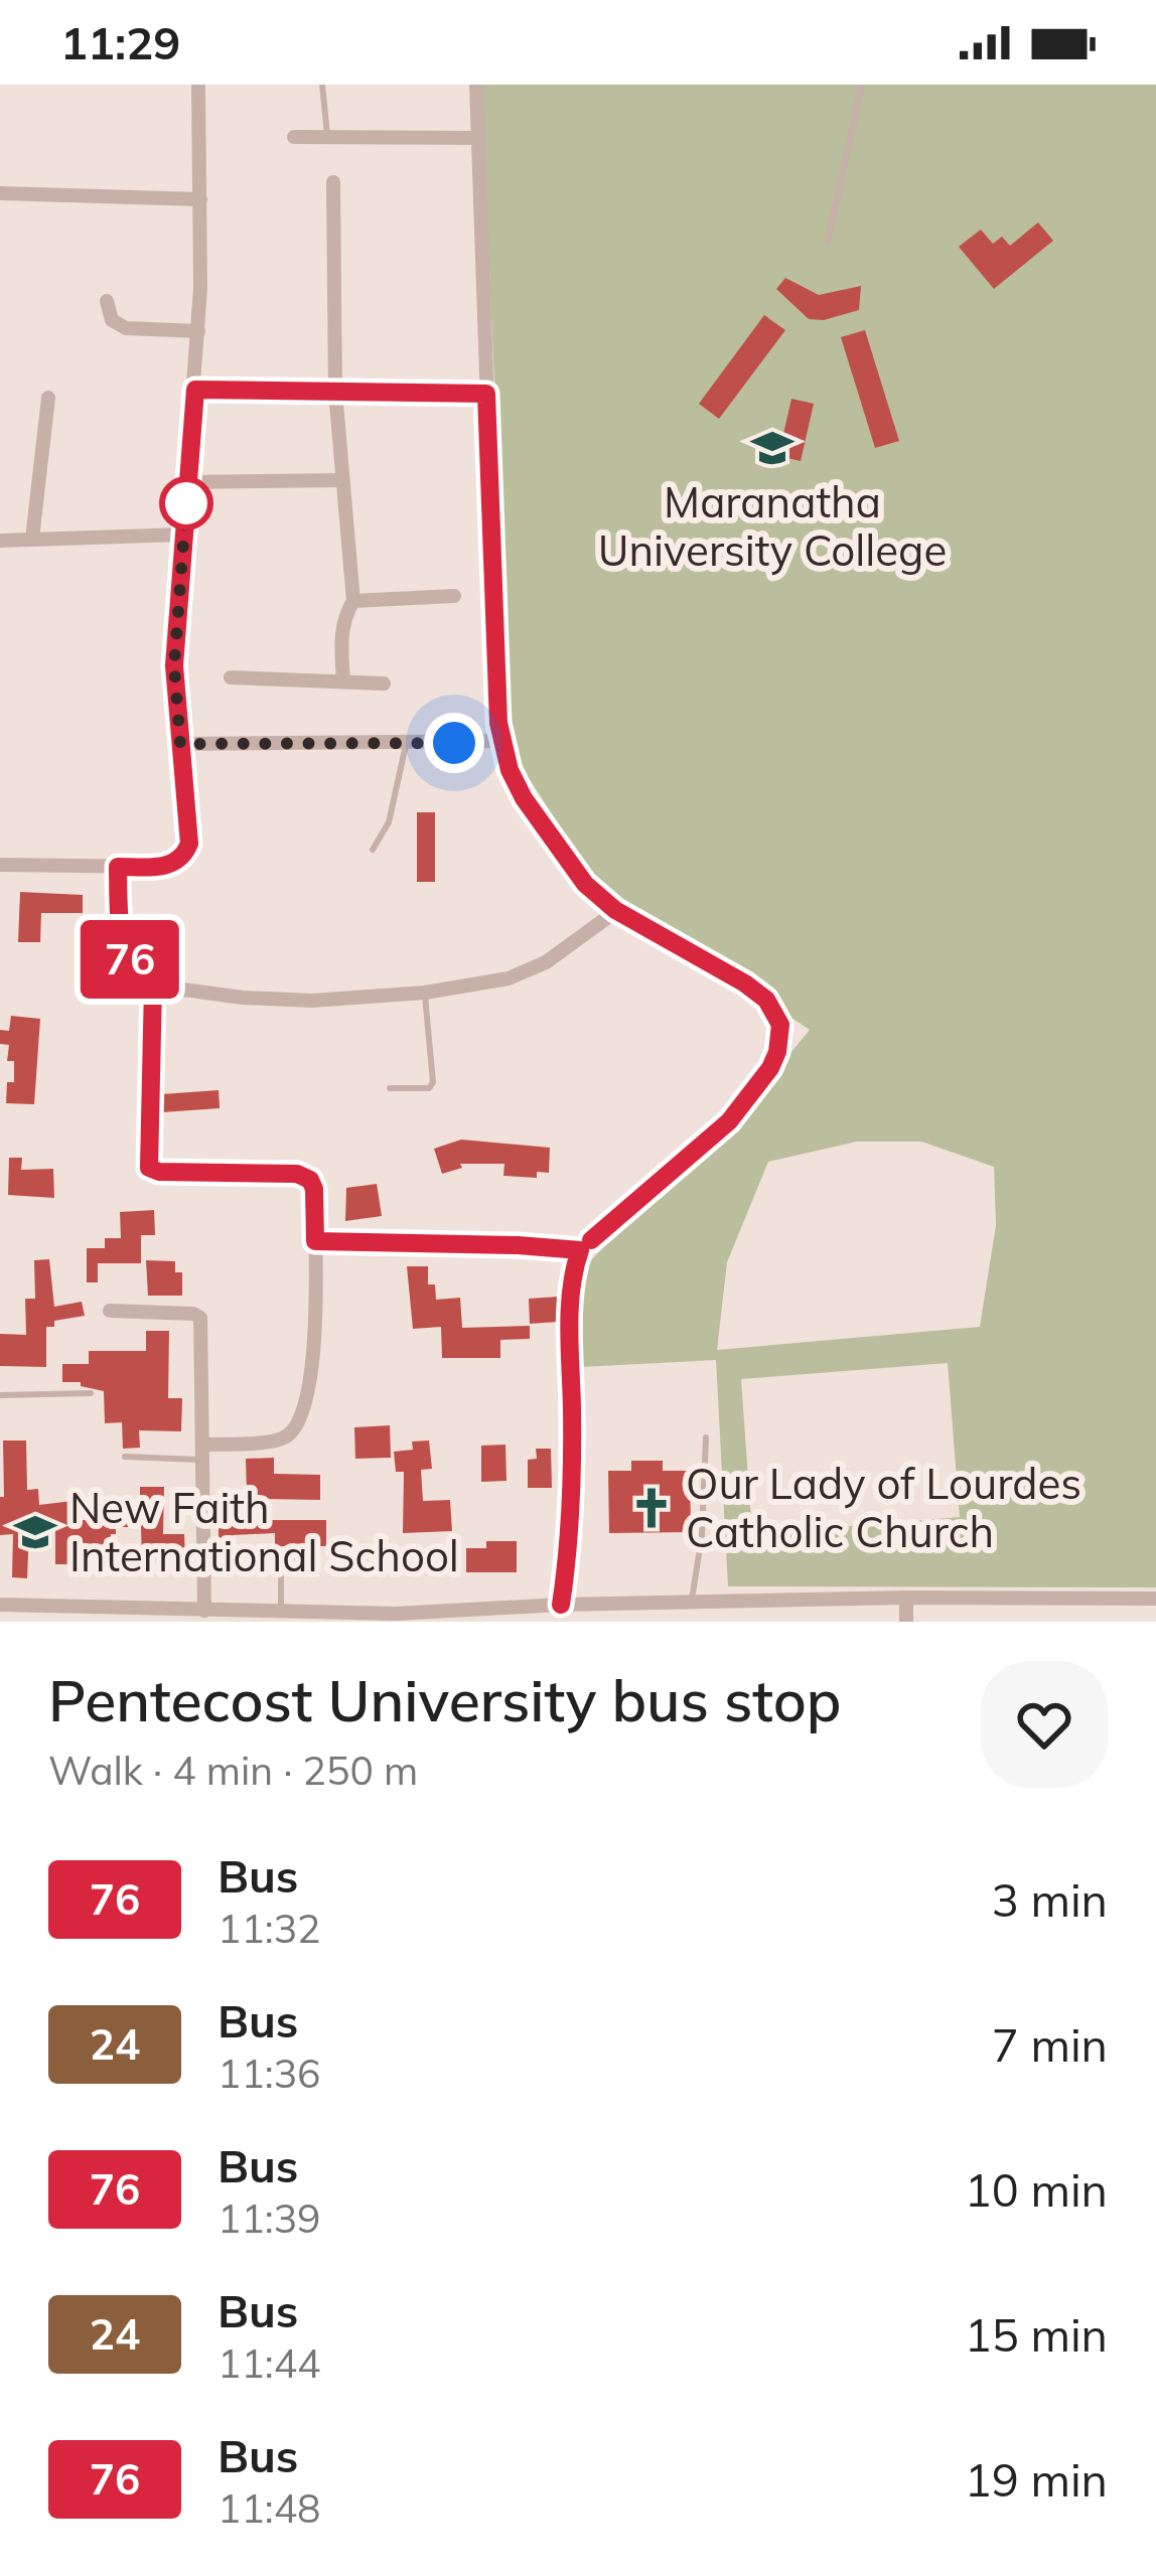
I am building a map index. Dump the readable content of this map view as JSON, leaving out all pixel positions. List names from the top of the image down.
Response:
{
  "places": {
    "school or university": ["Maranatha University College", "New Faith International School"],
    "church": ["Our Lady of Lourdes Catholic Church"]
  },
  "lines": ["bus line 76"],
  "page": {
    "status": "11:29",
    "on_map": "76",
    "heading": ["Pentecost University bus stop", "Walk · 4 min · 250 m"],
    "list": [
      {
        "mark": "76",
        "name": "Bus",
        "note": "11:32",
        "value": "3 min"
      },
      {
        "mark": "24",
        "name": "Bus",
        "note": "11:36",
        "value": "7 min"
      },
      {
        "mark": "76",
        "name": "Bus",
        "note": "11:39",
        "value": "10 min"
      },
      {
        "mark": "24",
        "name": "Bus",
        "note": "11:44",
        "value": "15 min"
      },
      {
        "mark": "76",
        "name": "Bus",
        "note": "11:48",
        "value": "19 min"
      }
    ]
  }
}
